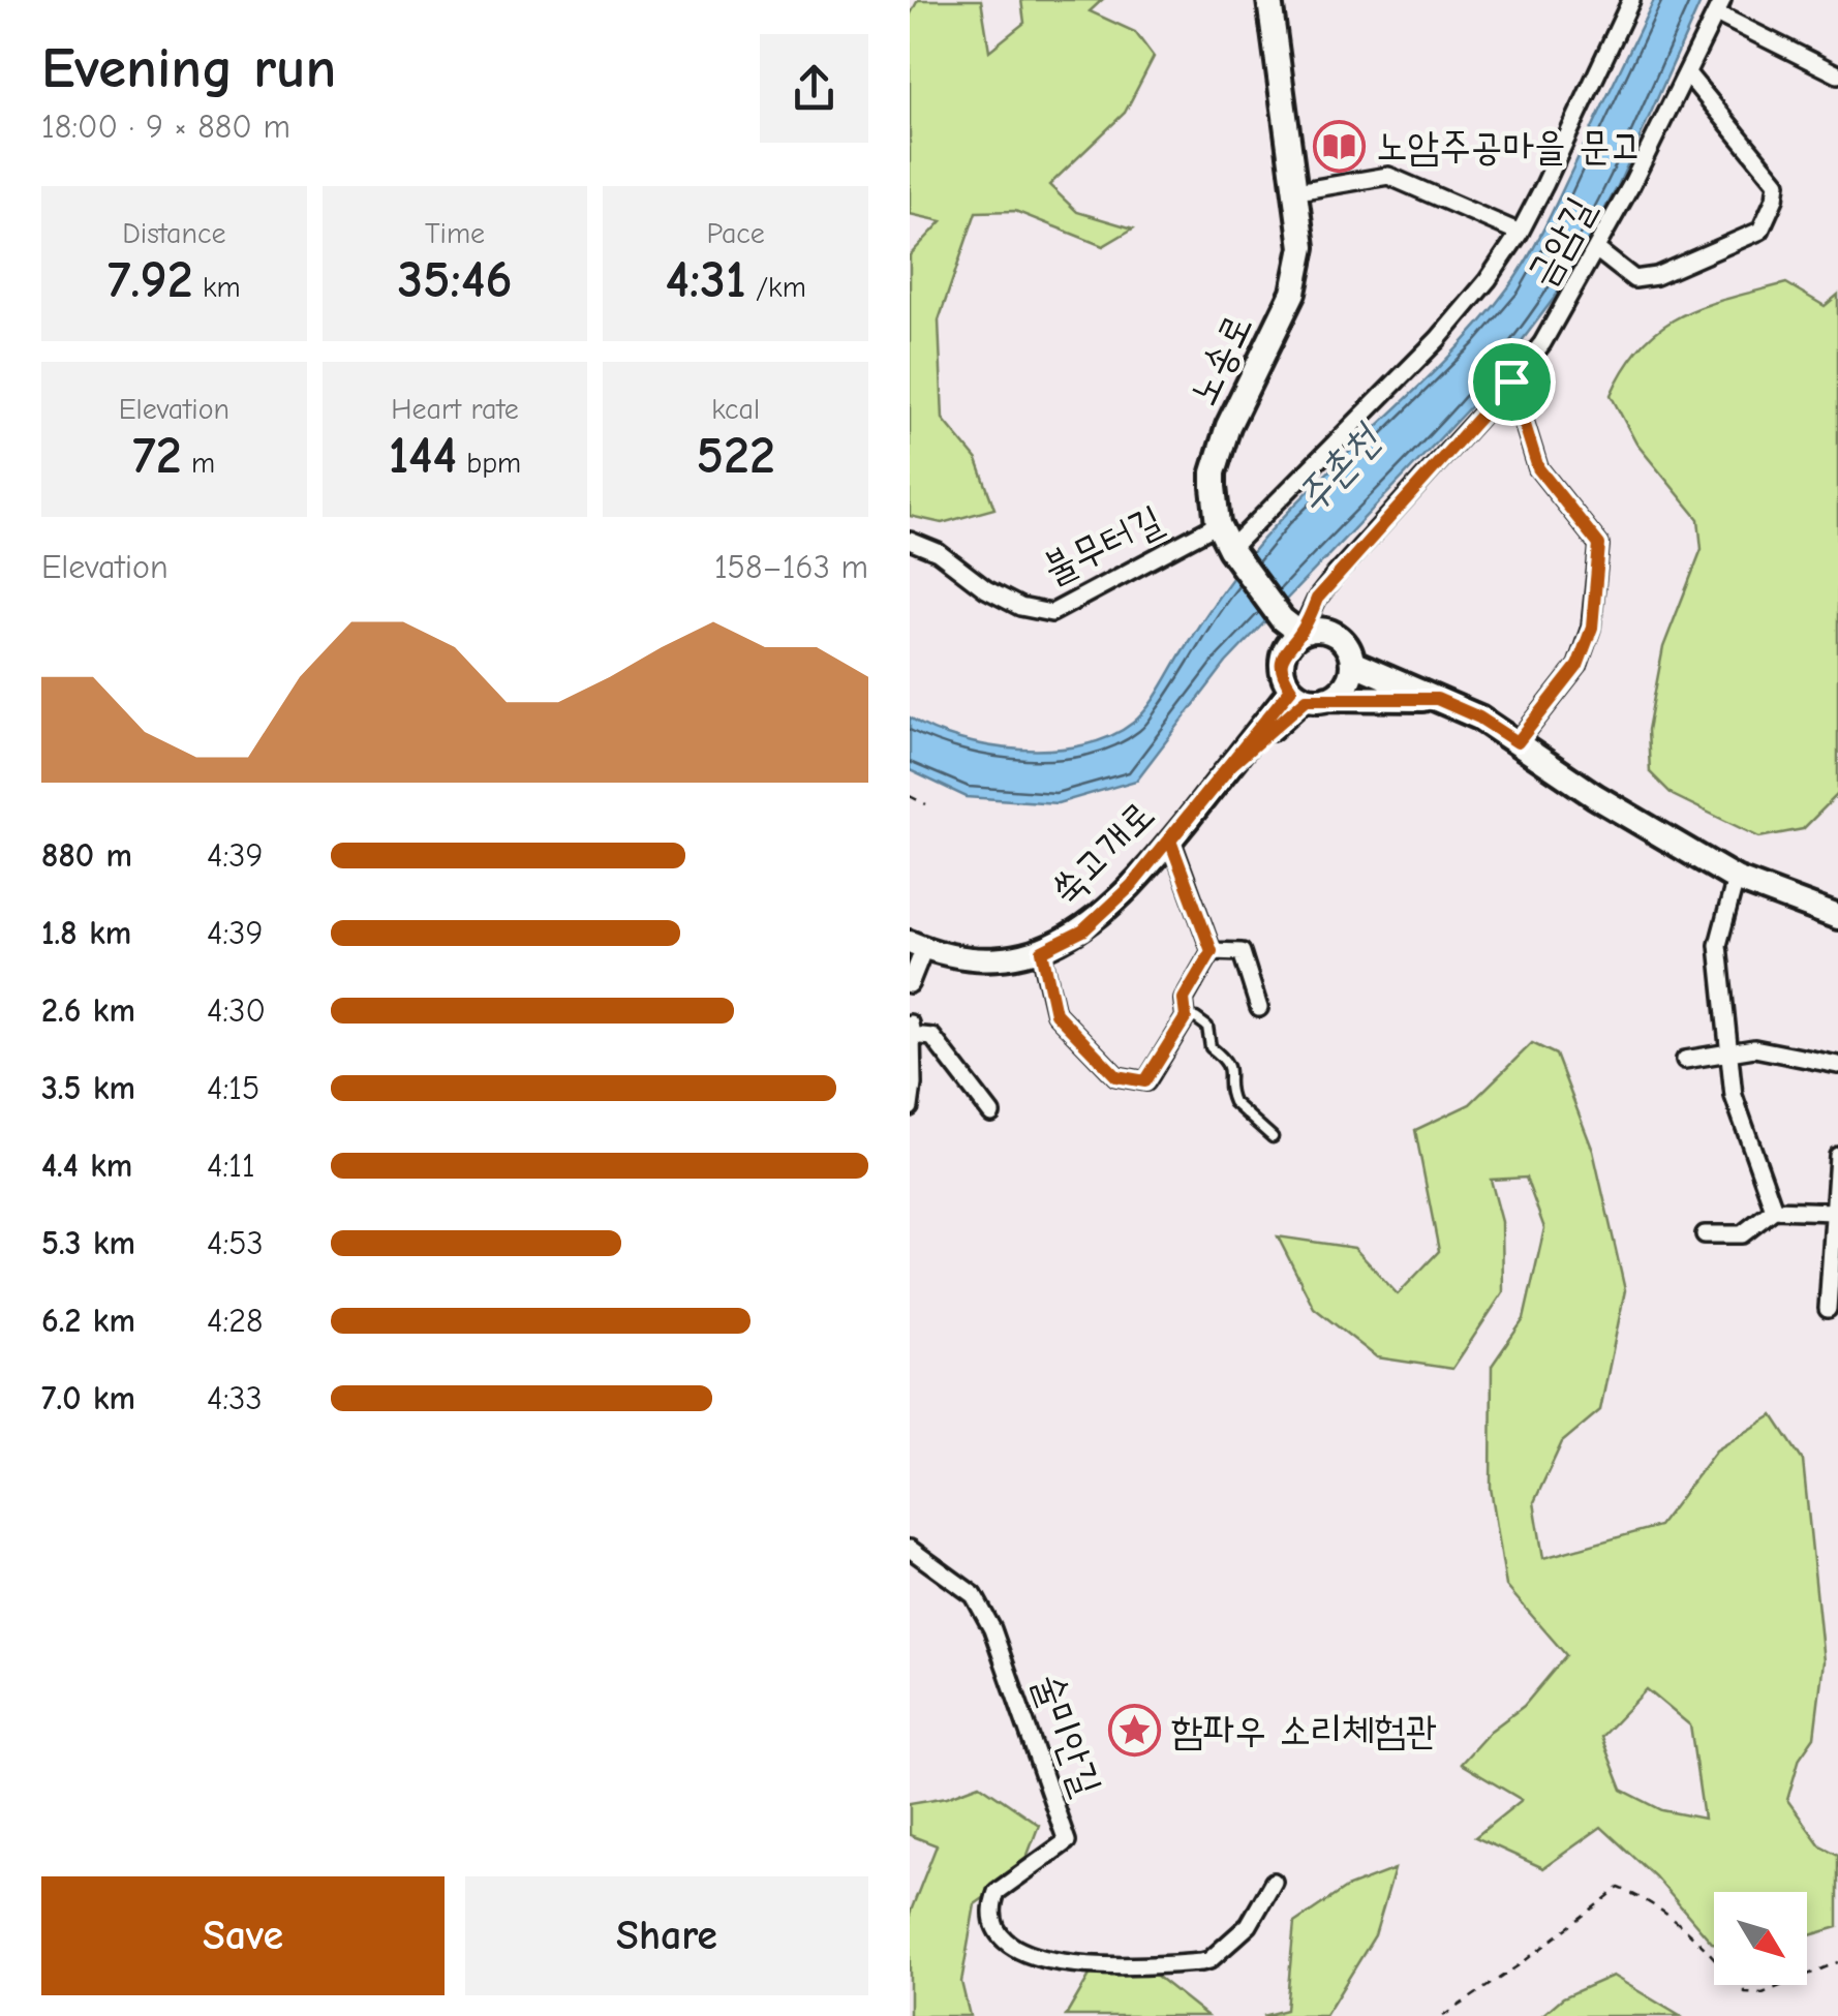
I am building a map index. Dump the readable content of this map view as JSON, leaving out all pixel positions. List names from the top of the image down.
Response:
{
  "streets": {
    "main road": ["노송로"],
    "street": [
      "금암길",
      "불무터길",
      "쑥고개로",
      "술미안길"
    ]
  },
  "crossings": [
    ["금암길", "노송로"],
    ["금암길", "쑥고개로"],
    ["노송로", "불무터길"],
    ["노송로", "쑥고개로"]
  ],
  "water": ["주촌천"],
  "places": {
    "library": ["노암주공마을 문고"],
    "place": ["함파우 소리체험관"]
  },
  "north": "bottom right",
  "page": {
    "heading": ["Evening run", "18:00 · 9 × 880 m"],
    "stats": [
      ["Distance", "7.92 km"],
      ["Time", "35:46"],
      ["Pace", "4:31 /km"],
      ["Elevation", "72 m"],
      ["Heart rate", "144 bpm"],
      ["kcal", "522"]
    ],
    "chart": ["Elevation", "158–163 m"],
    "list": [
      {
        "name": "880 m",
        "note": "4:39"
      },
      {
        "name": "1.8 km",
        "note": "4:39"
      },
      {
        "name": "2.6 km",
        "note": "4:30"
      },
      {
        "name": "3.5 km",
        "note": "4:15"
      },
      {
        "name": "4.4 km",
        "note": "4:11"
      },
      {
        "name": "5.3 km",
        "note": "4:53"
      },
      {
        "name": "6.2 km",
        "note": "4:28"
      },
      {
        "name": "7.0 km",
        "note": "4:33"
      }
    ],
    "buttons": ["Save", "Share"]
  }
}
